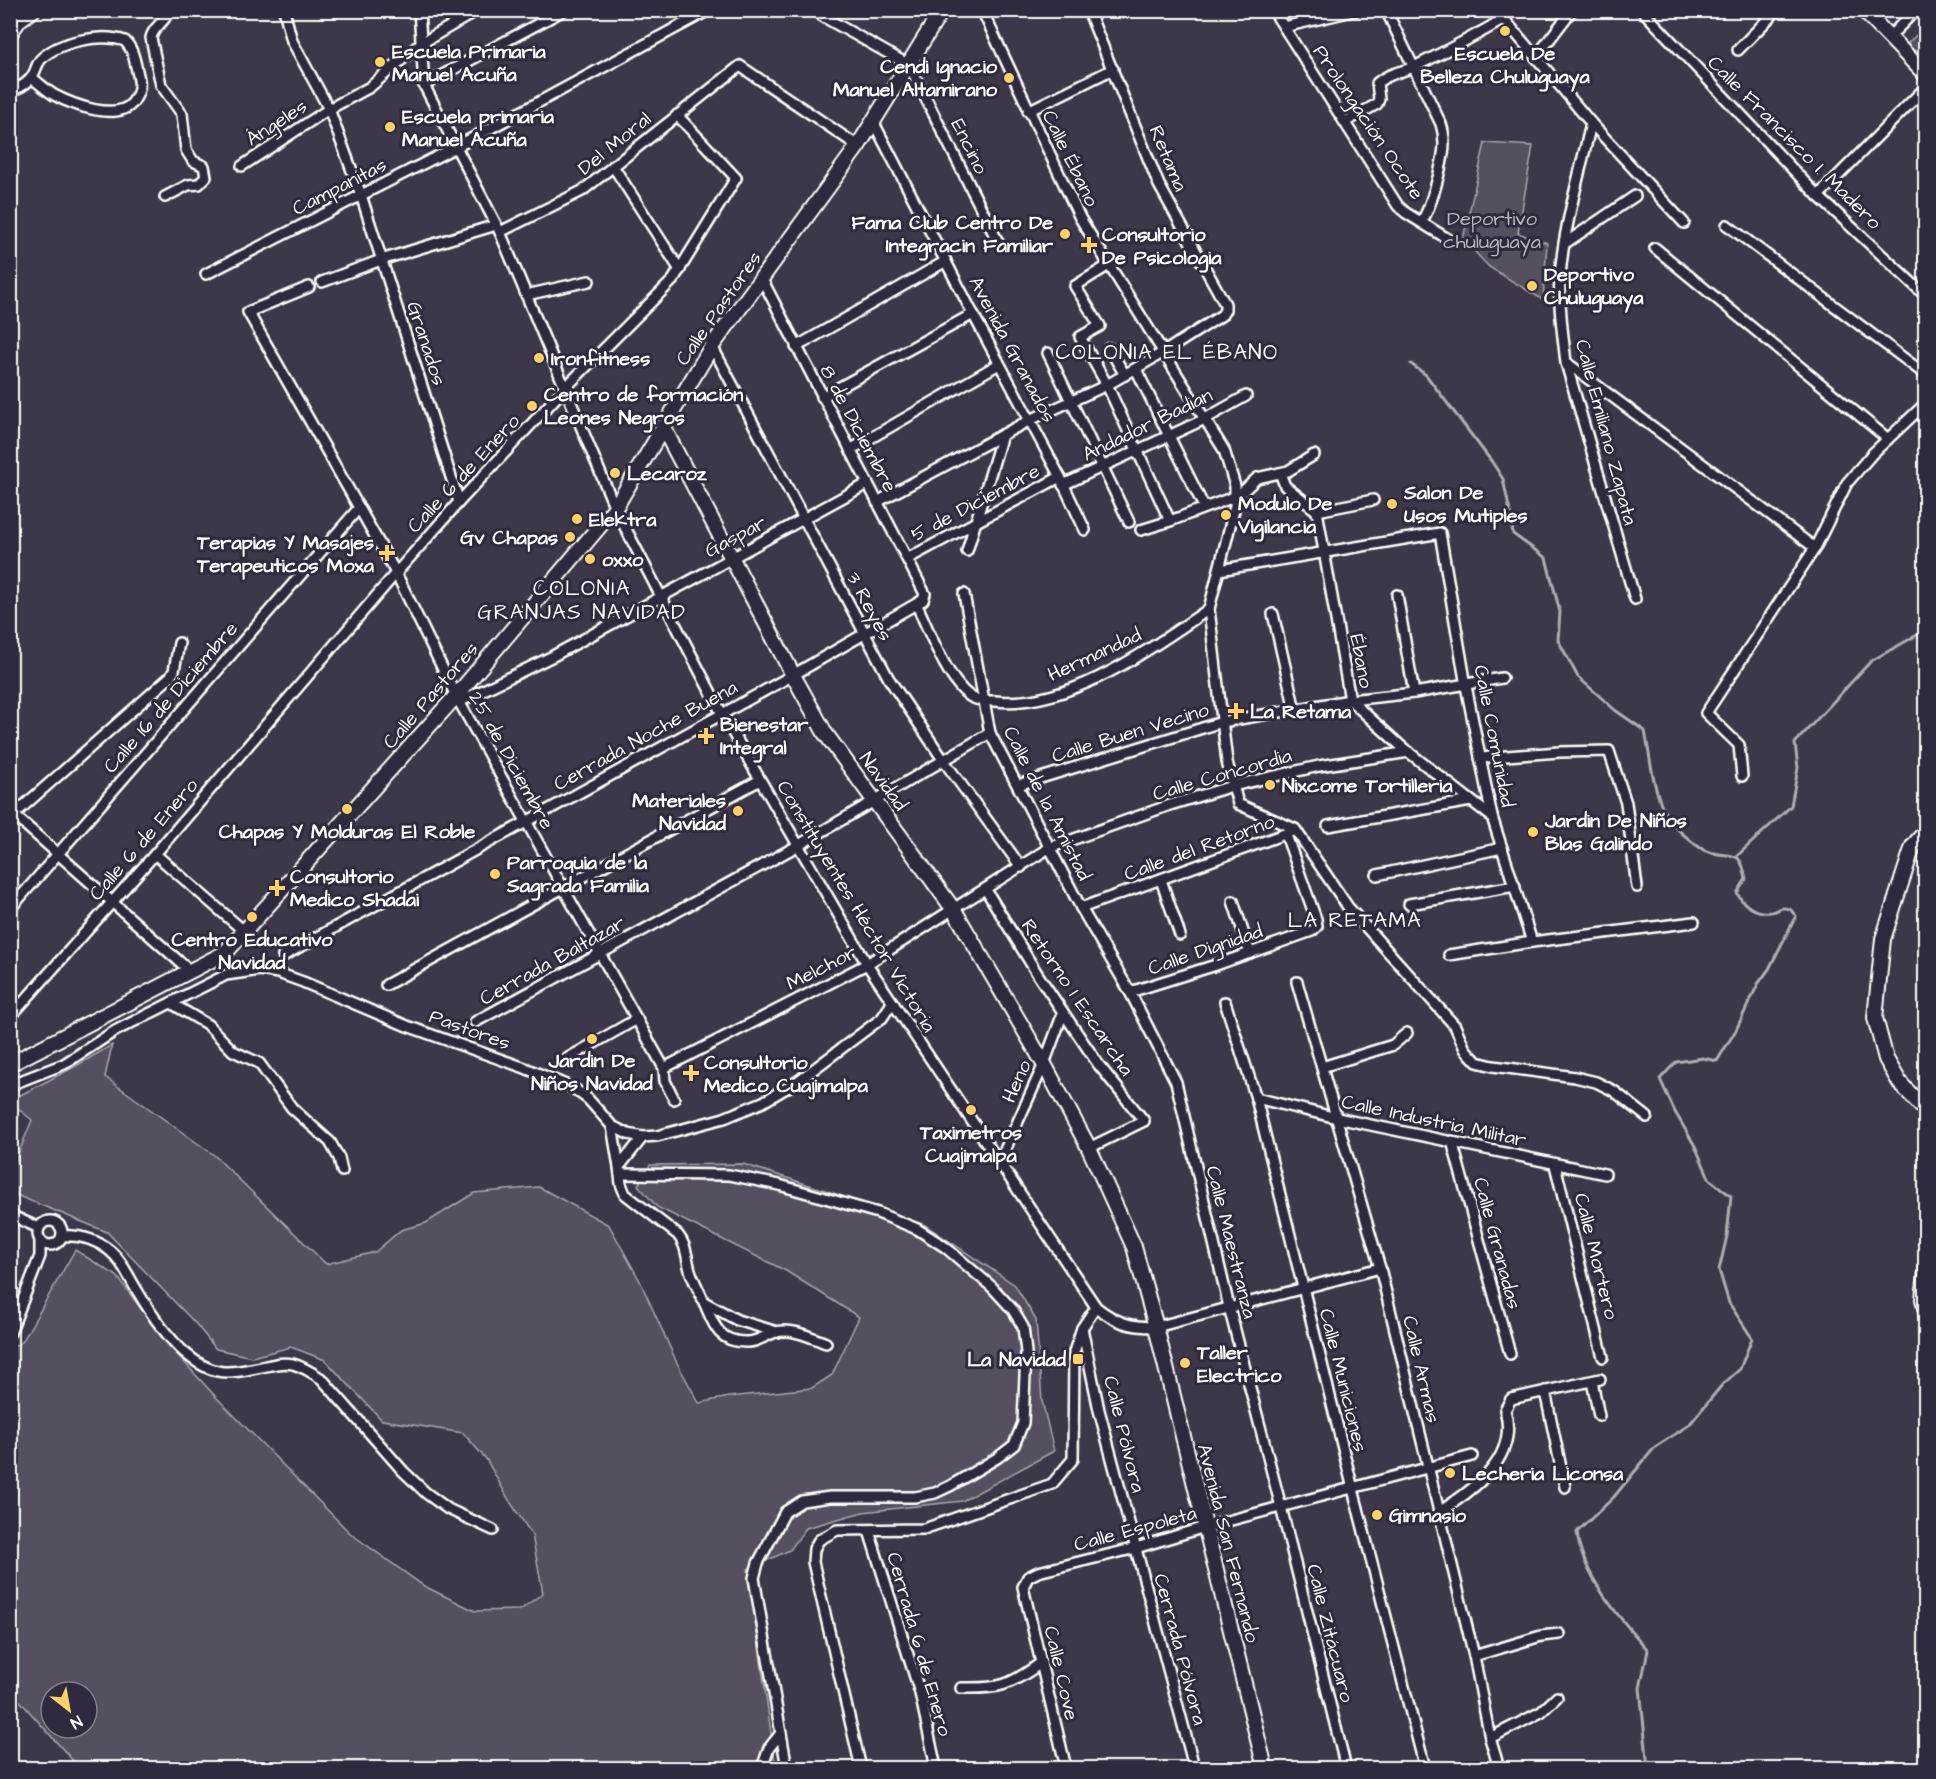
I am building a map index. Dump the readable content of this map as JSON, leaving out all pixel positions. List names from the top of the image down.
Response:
{
  "streets": {
    "street": [
      "Ángeles",
      "Prolongación Ocote",
      "Calle Francisco I. Madero",
      "Del Moral",
      "Encino",
      "Calle Ébano",
      "Retama",
      "Campanitas",
      "Calle Pastores",
      "Granados",
      "Avenida Granados",
      "Andador Badian",
      "8 de Diciembre",
      "Calle Emiliano Zapata",
      "Calle 6 de Enero",
      "5 de Diciembre",
      "Gaspar",
      "3 Reyes",
      "Hermandad",
      "Ébano",
      "Calle 16 de Diciembre",
      "Calle Buen Vecino",
      "Cerrada Noche Buena",
      "Calle Comunidad",
      "25 de Diciembre",
      "Calle Concordia",
      "Navidad",
      "Calle de la Amistad",
      "Calle del Retorno",
      "Constituyentes Héctor Victoria",
      "Calle Dignidad",
      "Cerrada Baltazar",
      "Melchor",
      "Retorno 1 Escarcha",
      "Pastores",
      "Heno",
      "Calle Industria Militar",
      "Calle Maestranza",
      "Calle Granadas",
      "Calle Mortero",
      "Calle Armas",
      "Calle Municiones",
      "Calle Pólvora",
      "Calle Espoleta",
      "Avenida San Fernando",
      "Calle Zitácuaro",
      "Cerrada 6 de Enero",
      "Cerrada Pólvora",
      "Calle Cove"
    ]
  },
  "crossings": [
    ["Ángeles", "Granados"],
    ["Ángeles", "Constituyentes Héctor Victoria"],
    ["Del Moral", "Calle Pastores"],
    ["Del Moral", "Granados"],
    ["Del Moral", "Calle 6 de Enero"],
    ["Del Moral", "Constituyentes Héctor Victoria"],
    ["Encino", "Calle Pastores"],
    ["Calle Ébano", "Retama"],
    ["Calle Ébano", "Andador Badian"],
    ["Calle Ébano", "Hermandad"],
    ["Campanitas", "Granados"],
    ["Campanitas", "Constituyentes Héctor Victoria"],
    ["Calle Pastores", "Avenida Granados"],
    ["Calle Pastores", "8 de Diciembre"],
    ["Calle Pastores", "Gaspar"],
    ["Calle Pastores", "3 Reyes"],
    ["Calle Pastores", "25 de Diciembre"],
    ["Calle Pastores", "Navidad"],
    ["Calle Pastores", "Constituyentes Héctor Victoria"],
    ["Granados", "Calle 6 de Enero"],
    ["Avenida Granados", "Andador Badian"],
    ["Avenida Granados", "5 de Diciembre"],
    ["Andador Badian", "5 de Diciembre"],
    ["8 de Diciembre", "5 de Diciembre"],
    ["8 de Diciembre", "Gaspar"],
    ["8 de Diciembre", "Cerrada Noche Buena"],
    ["Calle 6 de Enero", "25 de Diciembre"],
    ["Calle 6 de Enero", "Constituyentes Héctor Victoria"],
    ["Gaspar", "3 Reyes"],
    ["Gaspar", "25 de Diciembre"],
    ["Gaspar", "Navidad"],
    ["Gaspar", "Constituyentes Héctor Victoria"],
    ["3 Reyes", "Cerrada Noche Buena"],
    ["3 Reyes", "Cerrada Baltazar"],
    ["3 Reyes", "Melchor"],
    ["Hermandad", "Calle de la Amistad"],
    ["Ébano", "Calle Buen Vecino"],
    ["Ébano", "Calle Comunidad"],
    ["Ébano", "Calle Concordia"],
    ["Calle 16 de Diciembre", "25 de Diciembre"],
    ["Calle Buen Vecino", "Calle Comunidad"],
    ["Calle Buen Vecino", "Calle de la Amistad"],
    ["Cerrada Noche Buena", "25 de Diciembre"],
    ["Cerrada Noche Buena", "Navidad"],
    ["Cerrada Noche Buena", "Constituyentes Héctor Victoria"],
    ["25 de Diciembre", "Cerrada Baltazar"],
    ["25 de Diciembre", "Melchor"],
    ["Calle Concordia", "Calle de la Amistad"],
    ["Calle Concordia", "Melchor"],
    ["Navidad", "Cerrada Baltazar"],
    ["Navidad", "Melchor"],
    ["Navidad", "Retorno 1 Escarcha"],
    ["Navidad", "Heno"],
    ["Navidad", "Avenida San Fernando"],
    ["Calle de la Amistad", "Calle del Retorno"],
    ["Calle de la Amistad", "Calle Dignidad"],
    ["Calle de la Amistad", "Cerrada Baltazar"],
    ["Calle de la Amistad", "Melchor"],
    ["Calle de la Amistad", "Calle Maestranza"],
    ["Calle del Retorno", "Calle Dignidad"],
    ["Constituyentes Héctor Victoria", "Cerrada Baltazar"],
    ["Constituyentes Héctor Victoria", "Melchor"],
    ["Constituyentes Héctor Victoria", "Pastores"],
    ["Constituyentes Héctor Victoria", "Heno"],
    ["Calle Dignidad", "Calle Maestranza"],
    ["Melchor", "Retorno 1 Escarcha"],
    ["Retorno 1 Escarcha", "Heno"],
    ["Retorno 1 Escarcha", "Avenida San Fernando"],
    ["Calle Industria Militar", "Calle Granadas"],
    ["Calle Industria Militar", "Calle Mortero"],
    ["Calle Industria Militar", "Calle Armas"],
    ["Calle Industria Militar", "Calle Municiones"],
    ["Calle Maestranza", "Calle Espoleta"],
    ["Calle Maestranza", "Calle Zitácuaro"],
    ["Calle Armas", "Calle Espoleta"],
    ["Calle Municiones", "Calle Espoleta"],
    ["Calle Pólvora", "Calle Espoleta"],
    ["Calle Pólvora", "Cerrada Pólvora"],
    ["Calle Espoleta", "Avenida San Fernando"],
    ["Calle Espoleta", "Calle Zitácuaro"],
    ["Calle Espoleta", "Cerrada Pólvora"],
    ["Calle Espoleta", "Calle Cove"]
  ],
  "districts": ["COLONIA EL ÉBANO", "COLONIA GRANJAS NAVIDAD", "LA RETAMA"],
  "parks": ["Deportivo chuluguaya"],
  "places": {
    "other": [
      "Escuela De Belleza Chuluguaya",
      "Escuela Primaria Manuel Acuña",
      "Cendi Ignacio Manuel Altamirano",
      "Escuela primaria Manuel Acuña",
      "Fama Club Centro De Integracin Familiar",
      "Deportivo Chuluguaya",
      "Ironfitness",
      "Centro de formación Leones Negros",
      "Lecaroz",
      "Salon De Usos Mutiples",
      "Modulo De Vigilancia",
      "Elektra",
      "Gv Chapas",
      "oxxo",
      "Nixcome Tortilleria",
      "Chapas Y Molduras El Roble",
      "Materiales Navidad",
      "Jardin De Niños Blas Galindo",
      "Parroquia de la Sagrada Familia",
      "Centro Educativo Navidad",
      "Jardin De Niños Navidad",
      "Taximetros Cuajimalpa",
      "Taller Electrico",
      "Lecheria Liconsa",
      "Gimnasio"
    ],
    "health": [
      "Consultorio De Psicologia",
      "Terapias Y Masajes Terapeuticos Moxa",
      "La Retama",
      "Bienestar Integral",
      "Consultorio Medico Shadai",
      "Consultorio Medico Cuajimalpa"
    ],
    "transit": ["La Navidad"]
  },
  "north": "bottom right"
}
